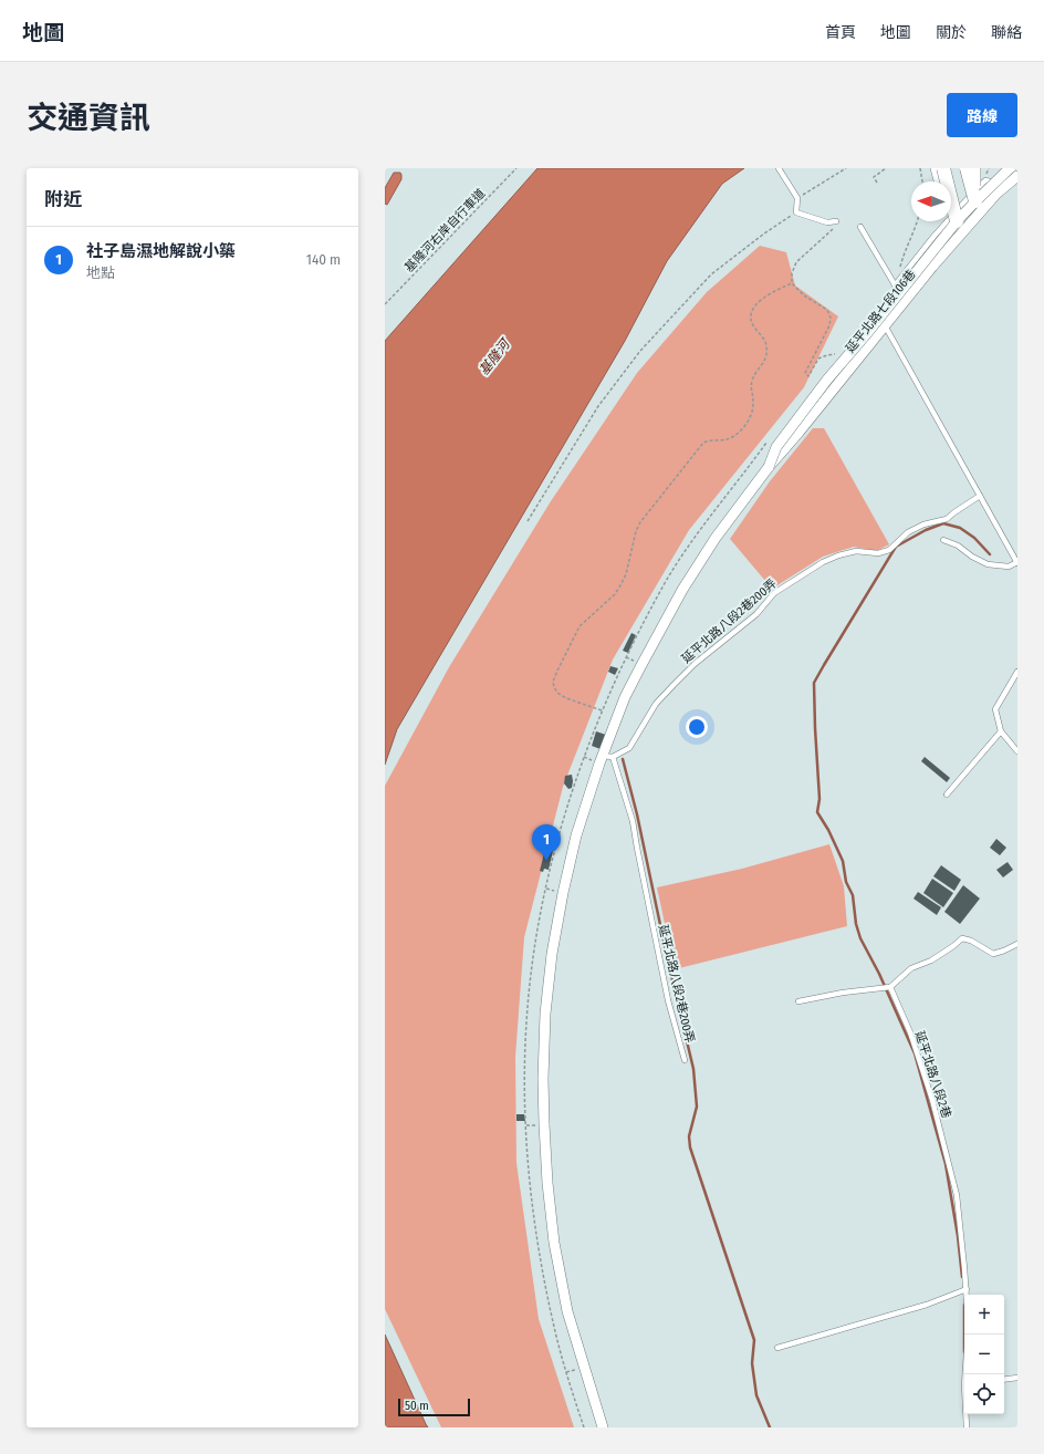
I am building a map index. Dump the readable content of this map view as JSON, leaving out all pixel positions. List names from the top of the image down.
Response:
{
  "streets": {
    "street": ["延平北路七段106巷"],
    "lane": ["延平北路八段2巷200弄", "延平北路八段2巷"],
    "path": ["基隆河右岸自行車道"]
  },
  "water": ["基隆河"],
  "scale_bar": "50 m",
  "north": "left",
  "page": {
    "header": "地圖",
    "nav": [
      "首頁",
      "地圖",
      "關於",
      "聯絡"
    ],
    "title": "交通資訊",
    "buttons": "路線",
    "heading": "附近",
    "list": [
      {
        "mark": "1",
        "name": "社子島濕地解說小築",
        "note": "地點",
        "value": "140 m"
      }
    ],
    "pins": "1",
    "map_buttons": ["+", "−"],
    "scale": "50 m"
  }
}
